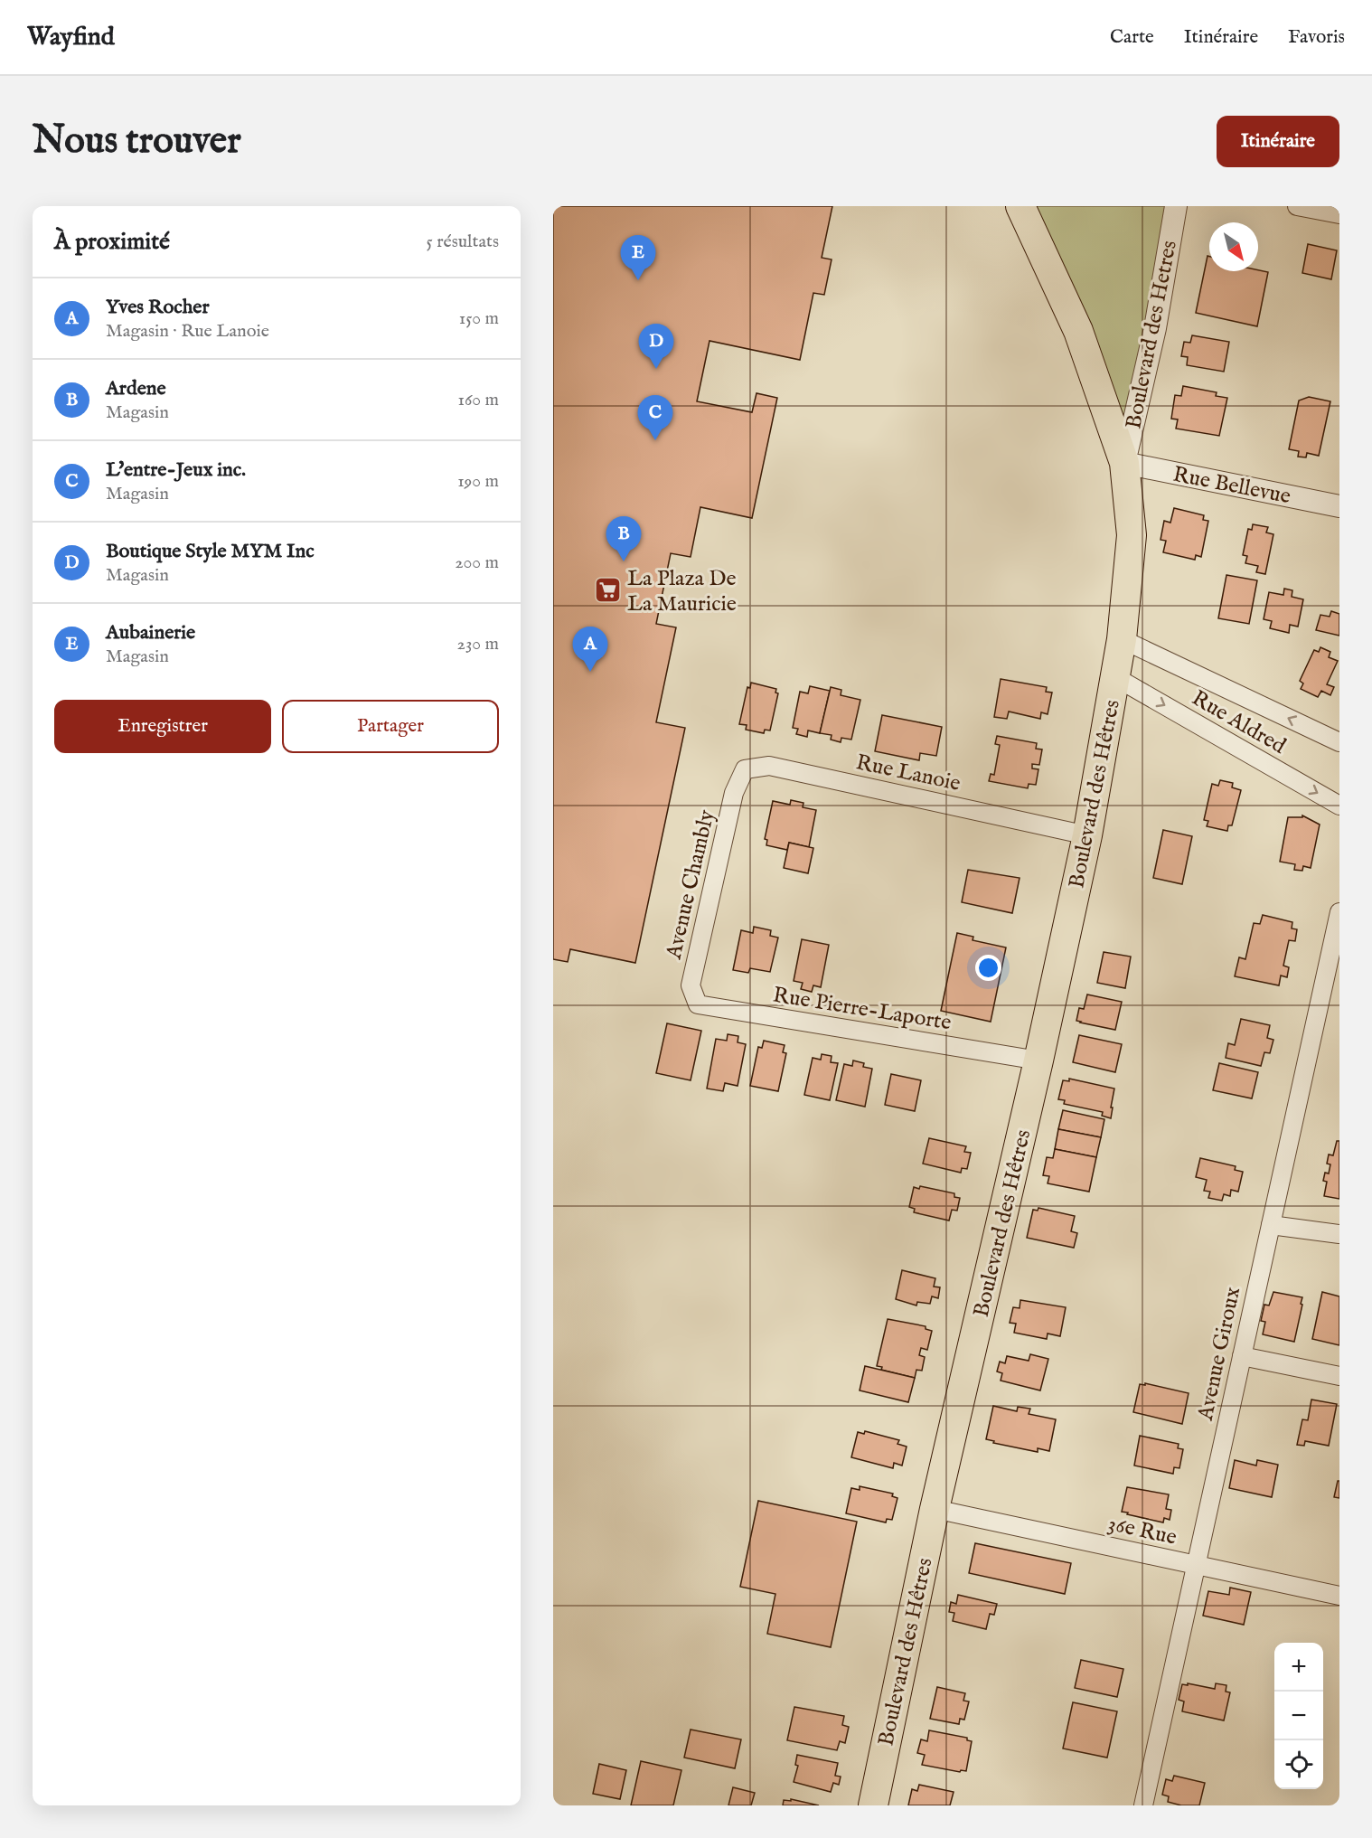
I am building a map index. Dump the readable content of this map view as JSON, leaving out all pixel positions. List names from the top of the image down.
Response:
{
  "streets": {
    "main road": ["Boulevard des Hêtres"],
    "street": [
      "Boulevard des Hetres",
      "Rue Bellevue",
      "Rue Aldred",
      "Rue Lanoie",
      "Avenue Chambly",
      "Rue Pierre-Laporte",
      "Avenue Giroux",
      "36e Rue"
    ]
  },
  "crossings": [
    ["Boulevard des Hetres", "Rue Bellevue"],
    ["Boulevard des Hetres", "Boulevard des Hêtres"],
    ["Rue Bellevue", "Boulevard des Hêtres"],
    ["Rue Aldred", "Boulevard des Hêtres"],
    ["Rue Lanoie", "Boulevard des Hêtres"],
    ["Rue Lanoie", "Avenue Chambly"],
    ["Boulevard des Hêtres", "Rue Pierre-Laporte"],
    ["Boulevard des Hêtres", "36e Rue"],
    ["Avenue Chambly", "Rue Pierre-Laporte"],
    ["Avenue Giroux", "36e Rue"]
  ],
  "places": {
    "supermarket": ["La Plaza De La Mauricie"]
  },
  "north": "bottom right",
  "page": {
    "header": "Wayfind",
    "nav": ["Carte", "Itinéraire", "Favoris"],
    "buttons": [
      "Itinéraire",
      ["Enregistrer", "Partager"]
    ],
    "title": "Nous trouver",
    "heading": ["À proximité", "5 résultats"],
    "pins": [
      "E",
      "D",
      "C",
      "B",
      "A"
    ],
    "list": [
      {
        "mark": "A",
        "name": "Yves Rocher",
        "note": "Magasin · Rue Lanoie",
        "value": "150 m"
      },
      {
        "mark": "B",
        "name": "Ardene",
        "note": "Magasin",
        "value": "160 m"
      },
      {
        "mark": "C",
        "name": "L'entre-Jeux inc.",
        "note": "Magasin",
        "value": "190 m"
      },
      {
        "mark": "D",
        "name": "Boutique Style MYM Inc",
        "note": "Magasin",
        "value": "200 m"
      },
      {
        "mark": "E",
        "name": "Aubainerie",
        "note": "Magasin",
        "value": "230 m"
      }
    ],
    "map_buttons": ["+", "−"]
  }
}
